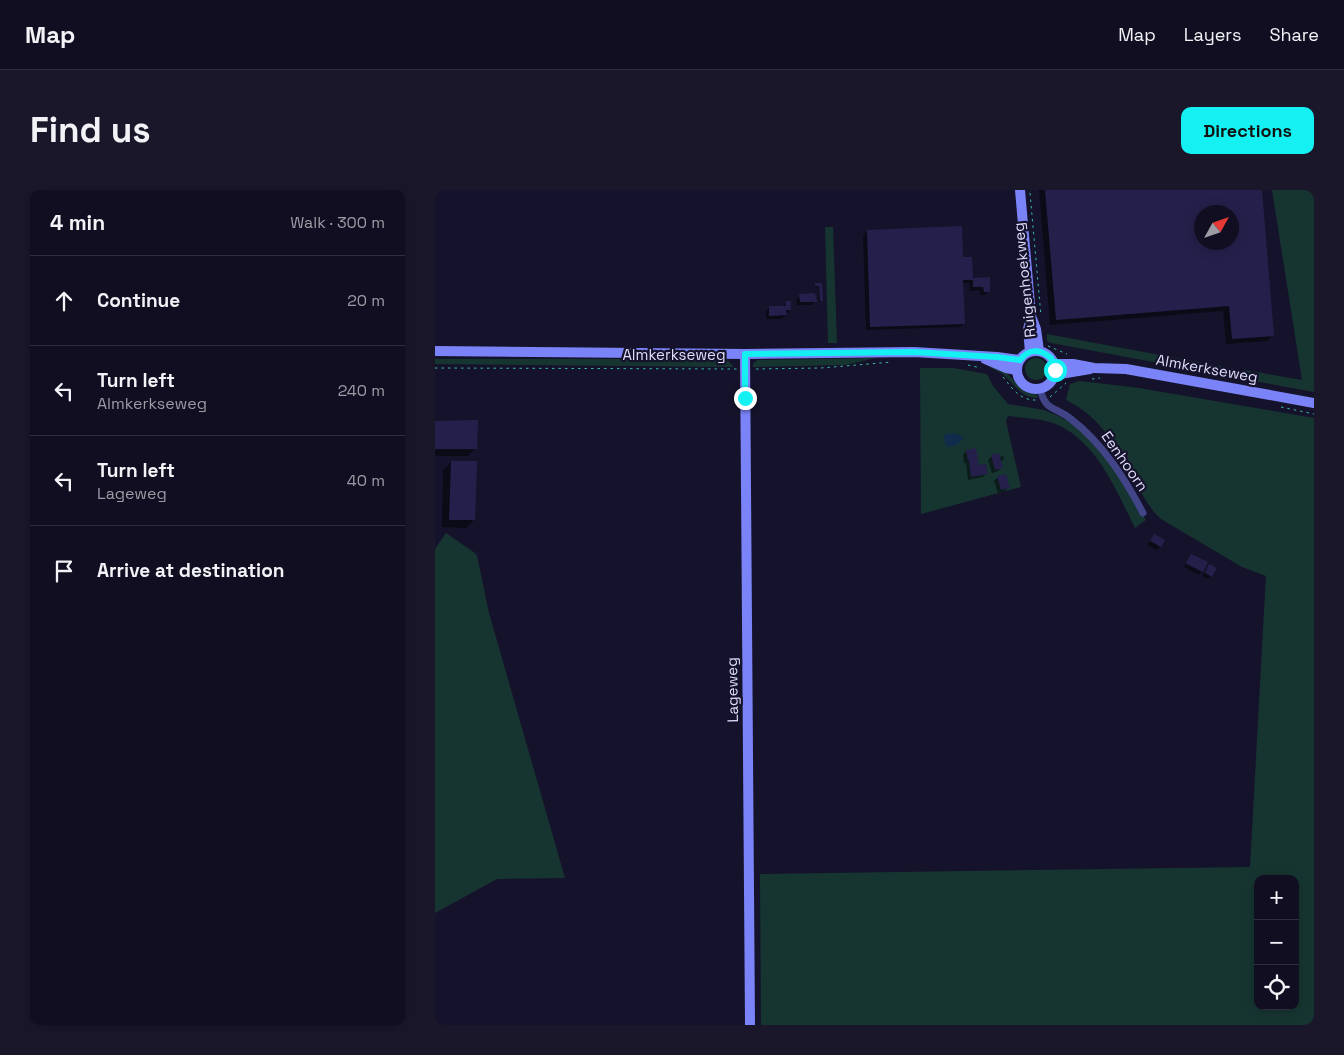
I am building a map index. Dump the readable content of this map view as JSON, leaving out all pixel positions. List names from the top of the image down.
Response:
{
  "streets": {
    "street": [
      "Ruigenhoekweg",
      "Almkerkseweg",
      "Eenhoorn",
      "Lageweg"
    ]
  },
  "crossings": [
    ["Ruigenhoekweg", "Almkerkseweg"],
    ["Almkerkseweg", "Lageweg"]
  ],
  "north": "top right",
  "page": {
    "header": "Map",
    "nav": ["Map", "Layers", "Share"],
    "buttons": "Directions",
    "title": "Find us",
    "heading": ["4 min", "Walk · 300 m"],
    "list": [
      ["Continue", "20 m"],
      ["Turn left", "Almkerkseweg", "240 m"],
      ["Turn left", "Lageweg", "40 m"],
      "Arrive at destination"
    ],
    "map_buttons": ["+", "−"]
  }
}
